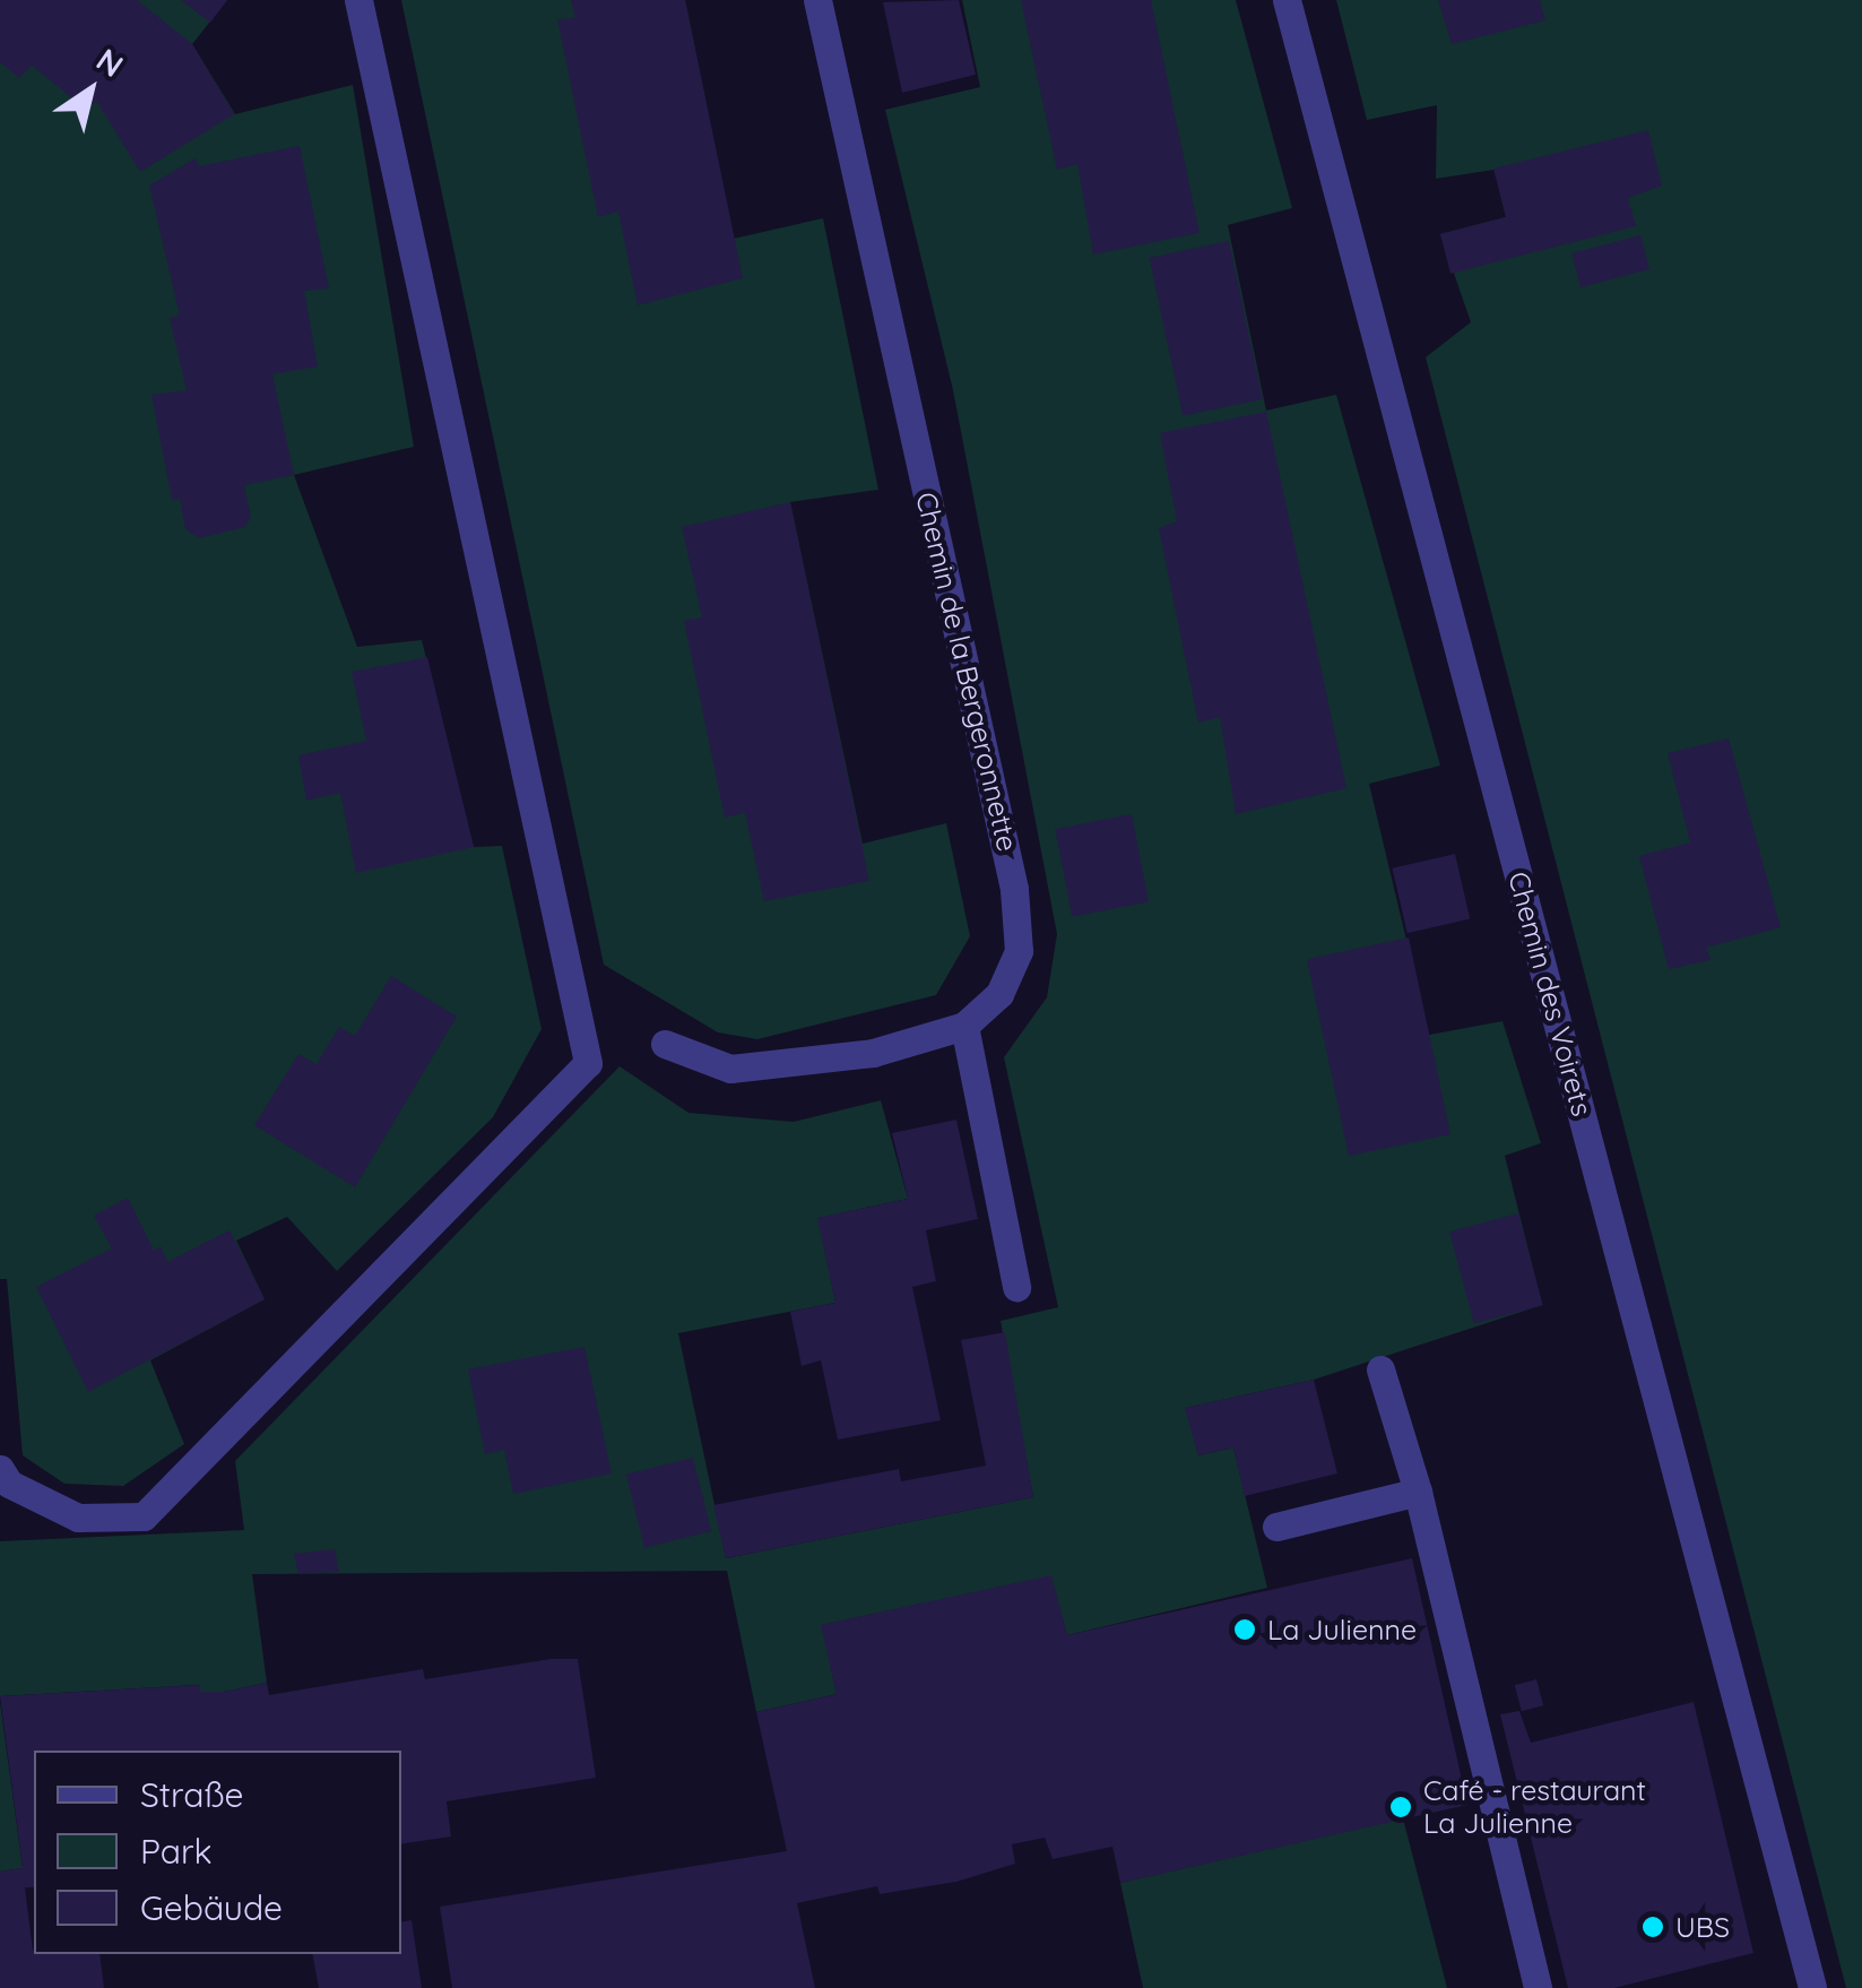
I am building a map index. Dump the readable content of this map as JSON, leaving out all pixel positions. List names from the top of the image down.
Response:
{
  "streets": {
    "street": ["Chemin de la Bergeronnette", "Chemin des Voirets"]
  },
  "places": ["La Julienne", "Café - restaurant La Julienne", "UBS"],
  "legend": ["Straße", "Park", "Gebäude"],
  "north": "top right"
}
